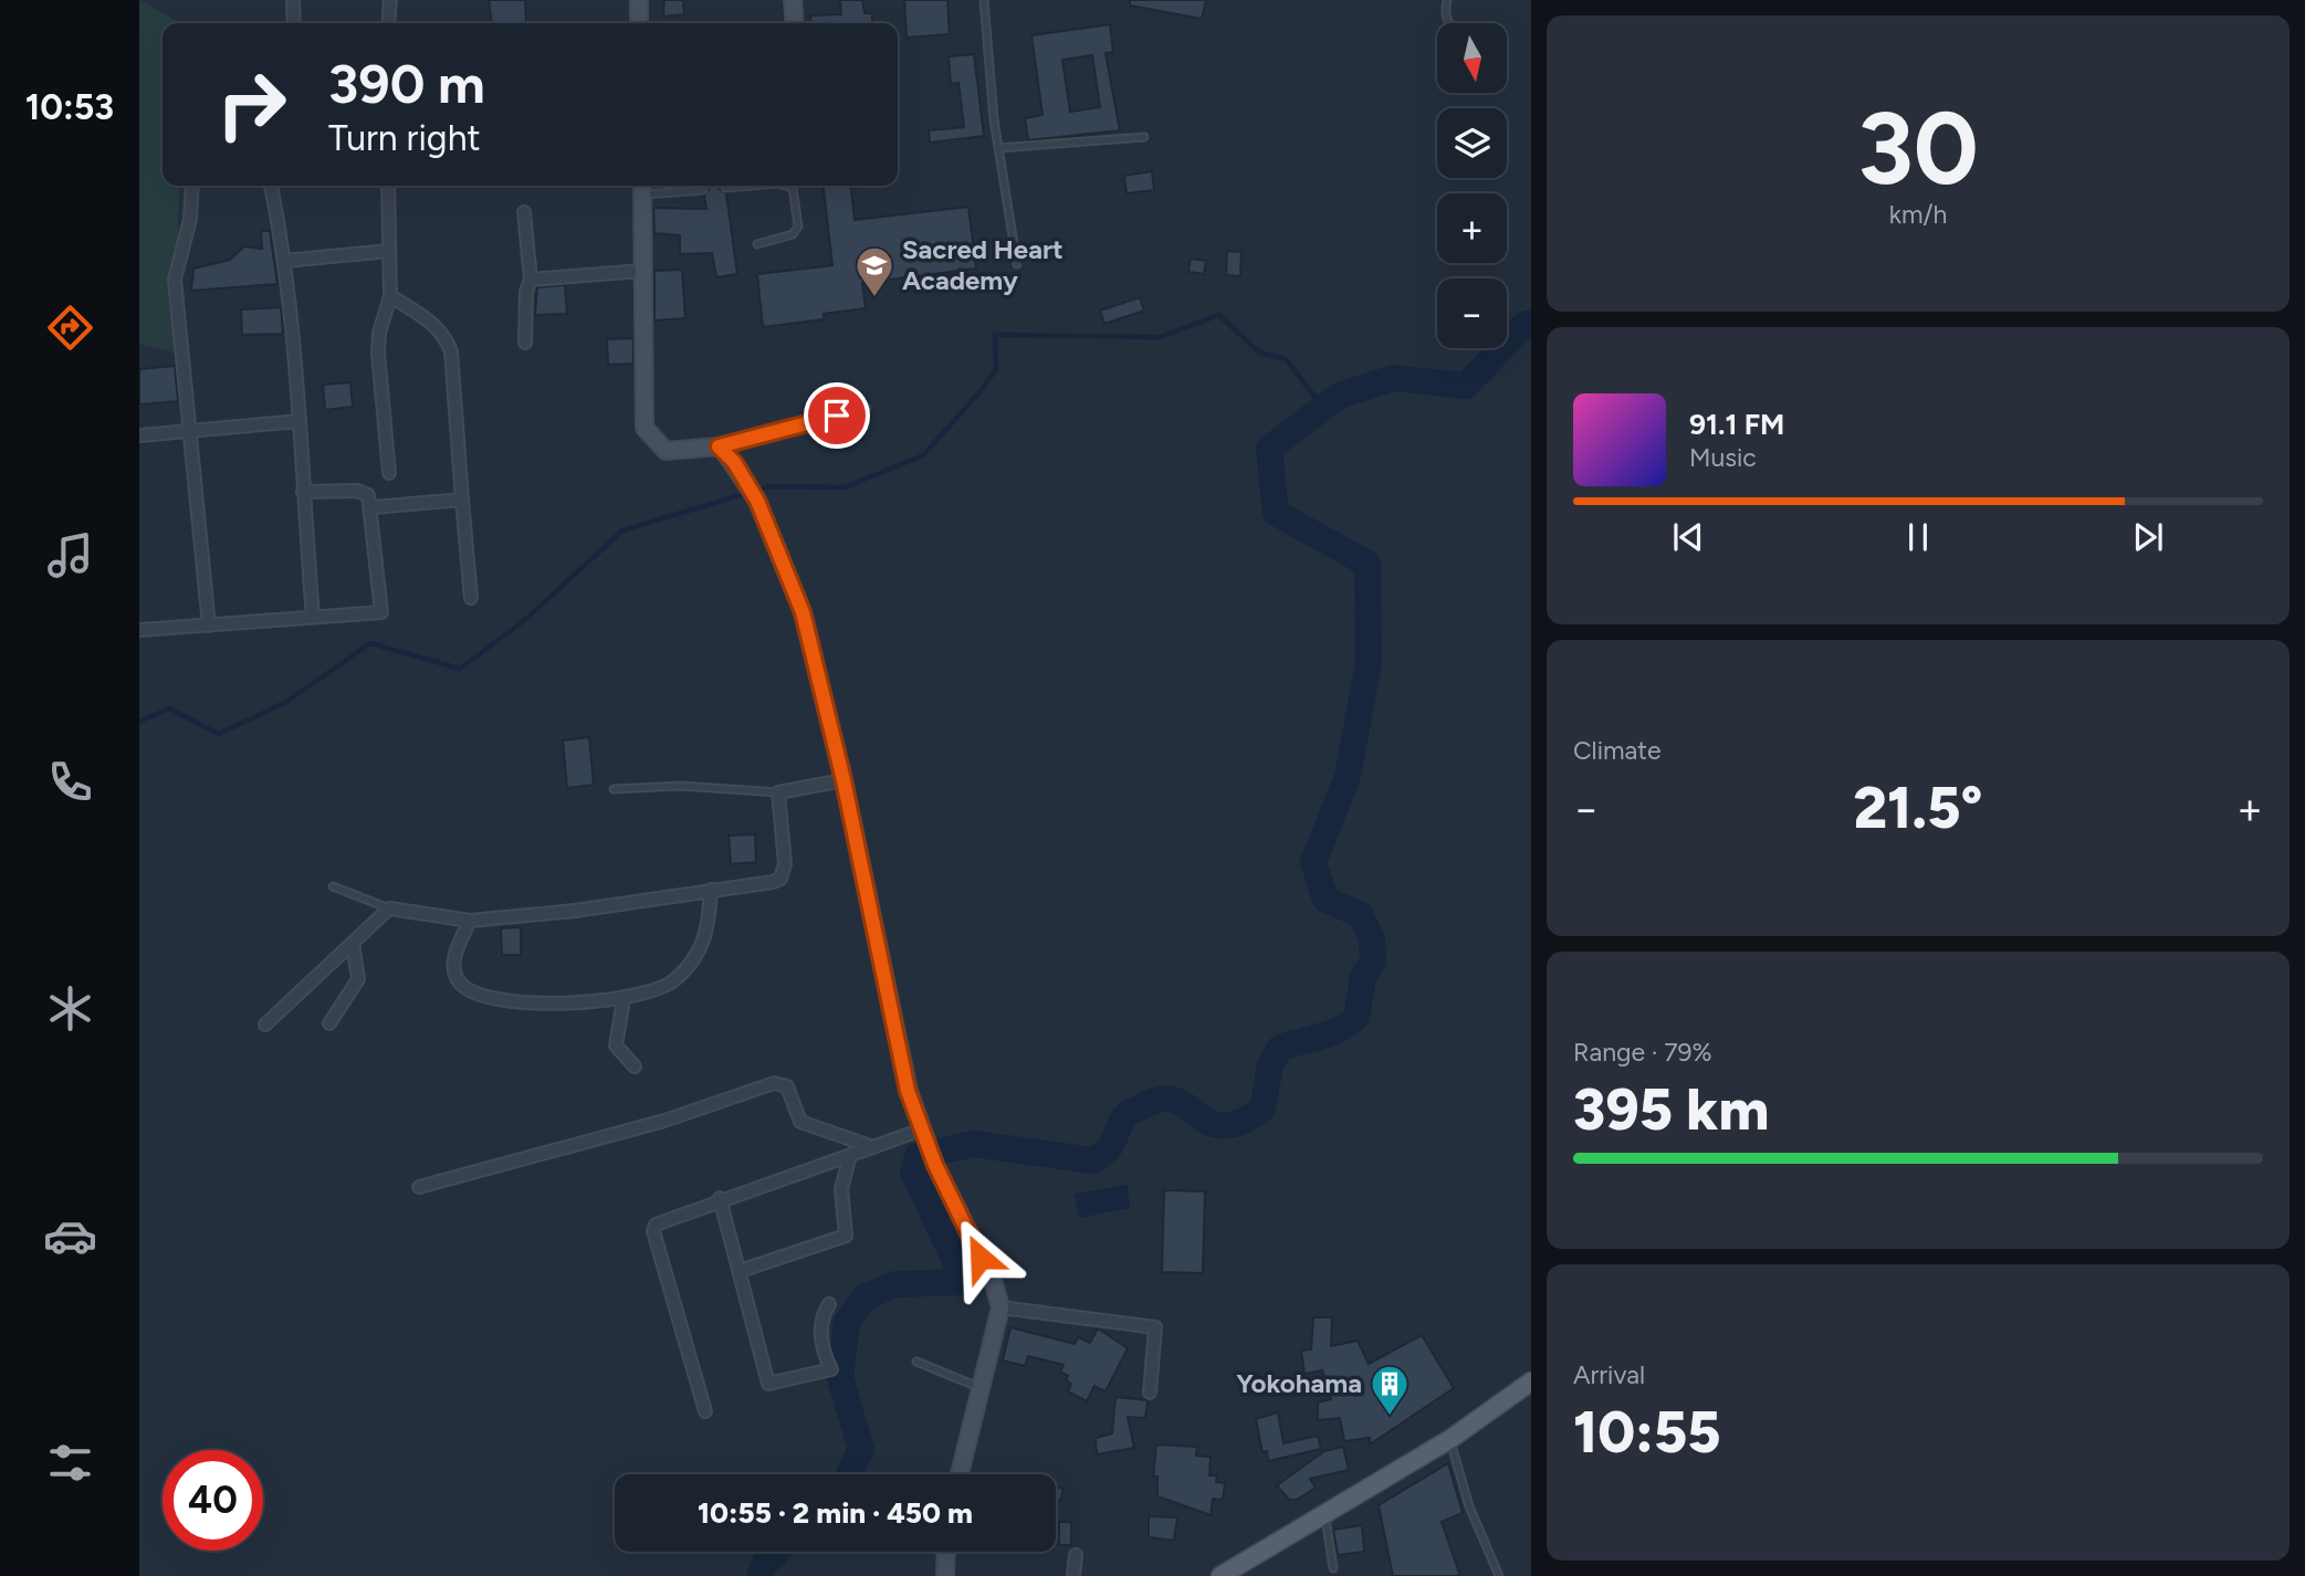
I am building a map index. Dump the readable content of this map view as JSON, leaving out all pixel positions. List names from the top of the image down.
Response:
{
  "places": {
    "school or university": ["Sacred Heart Academy"],
    "building": ["Yokohama"]
  },
  "north": "bottom",
  "page": {
    "tabs": "10:53",
    "tile": [
      ["30", "km/h"],
      "Climate",
      ["Range · 79%", "395 km"],
      ["Arrival", "10:55"]
    ],
    "map_buttons": ["+", "−"],
    "turn": ["390 m", "Turn right"],
    "song": ["91.1 FM", "Music"],
    "heat": ["−", "21.5°", "+"],
    "limit": "40",
    "trip": "10:55 · 2 min · 450 m"
  }
}
